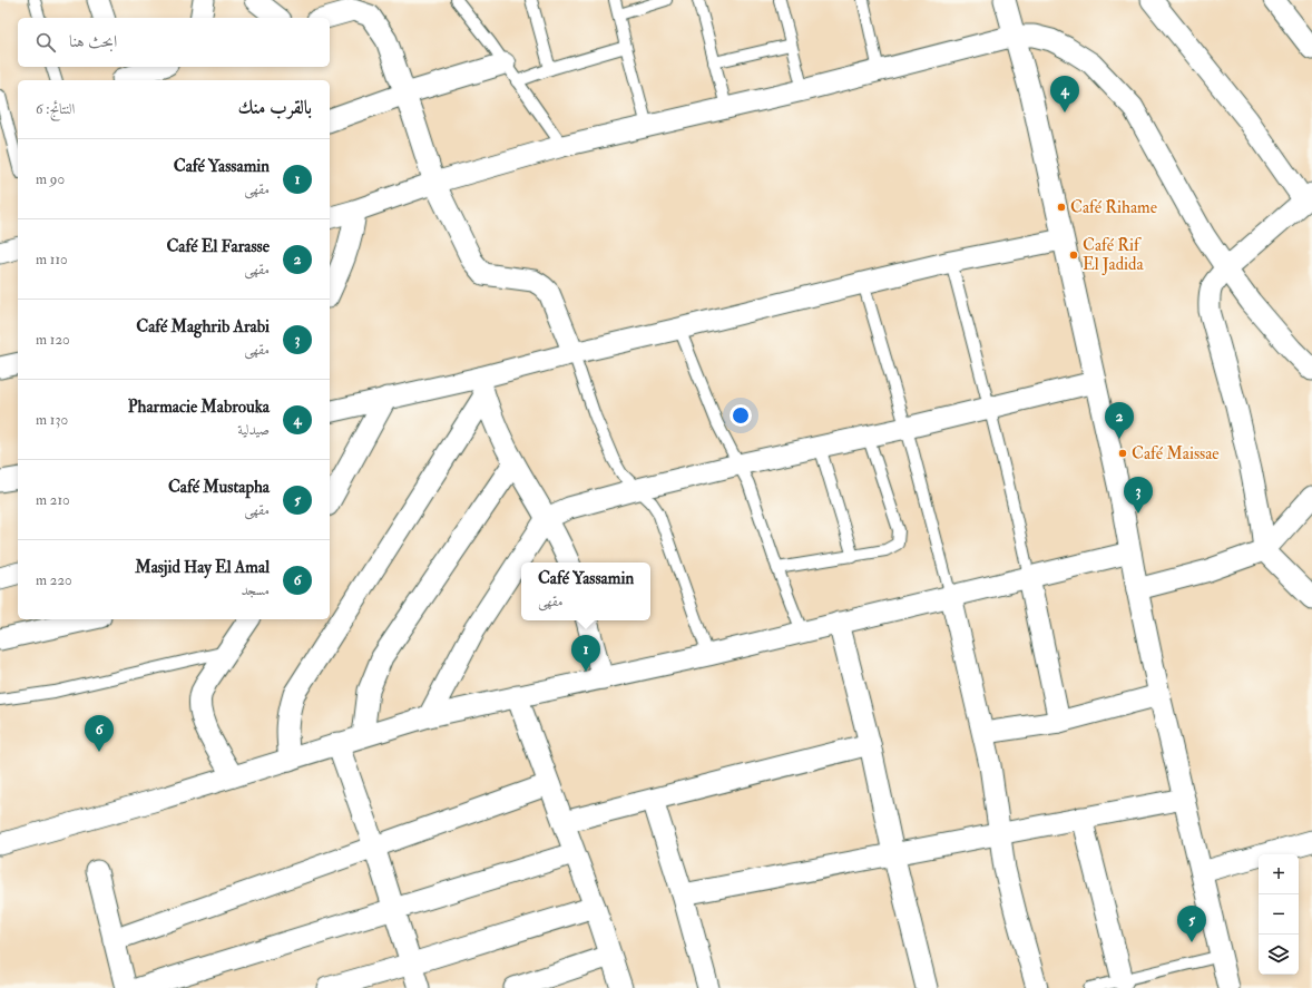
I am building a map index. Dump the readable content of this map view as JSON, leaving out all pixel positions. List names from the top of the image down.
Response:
{
  "places": ["Café Rihame", "Café Rif El Jadida", "Café Maissae"],
  "page": {
    "search": "ابحث هنا",
    "pins": [
      "4",
      "2",
      "3",
      "1",
      "6",
      "5"
    ],
    "heading": ["بالقرب منك", "النتائج: 6"],
    "list": [
      {
        "mark": "1",
        "name": "Café Yassamin",
        "note": "مقهى",
        "value": "90 m"
      },
      {
        "mark": "2",
        "name": "Café El Farasse",
        "note": "مقهى",
        "value": "110 m"
      },
      {
        "mark": "3",
        "name": "Café Maghrib Arabi",
        "note": "مقهى",
        "value": "120 m"
      },
      {
        "mark": "4",
        "name": "Pharmacie Mabrouka",
        "note": "صيدلية",
        "value": "130 m"
      },
      {
        "mark": "5",
        "name": "Café Mustapha",
        "note": "مقهى",
        "value": "210 m"
      },
      {
        "mark": "6",
        "name": "Masjid Hay El Amal",
        "note": "مسجد",
        "value": "220 m"
      }
    ],
    "popup": ["Café Yassamin", "مقهى"],
    "map_buttons": ["+", "−"]
  }
}
